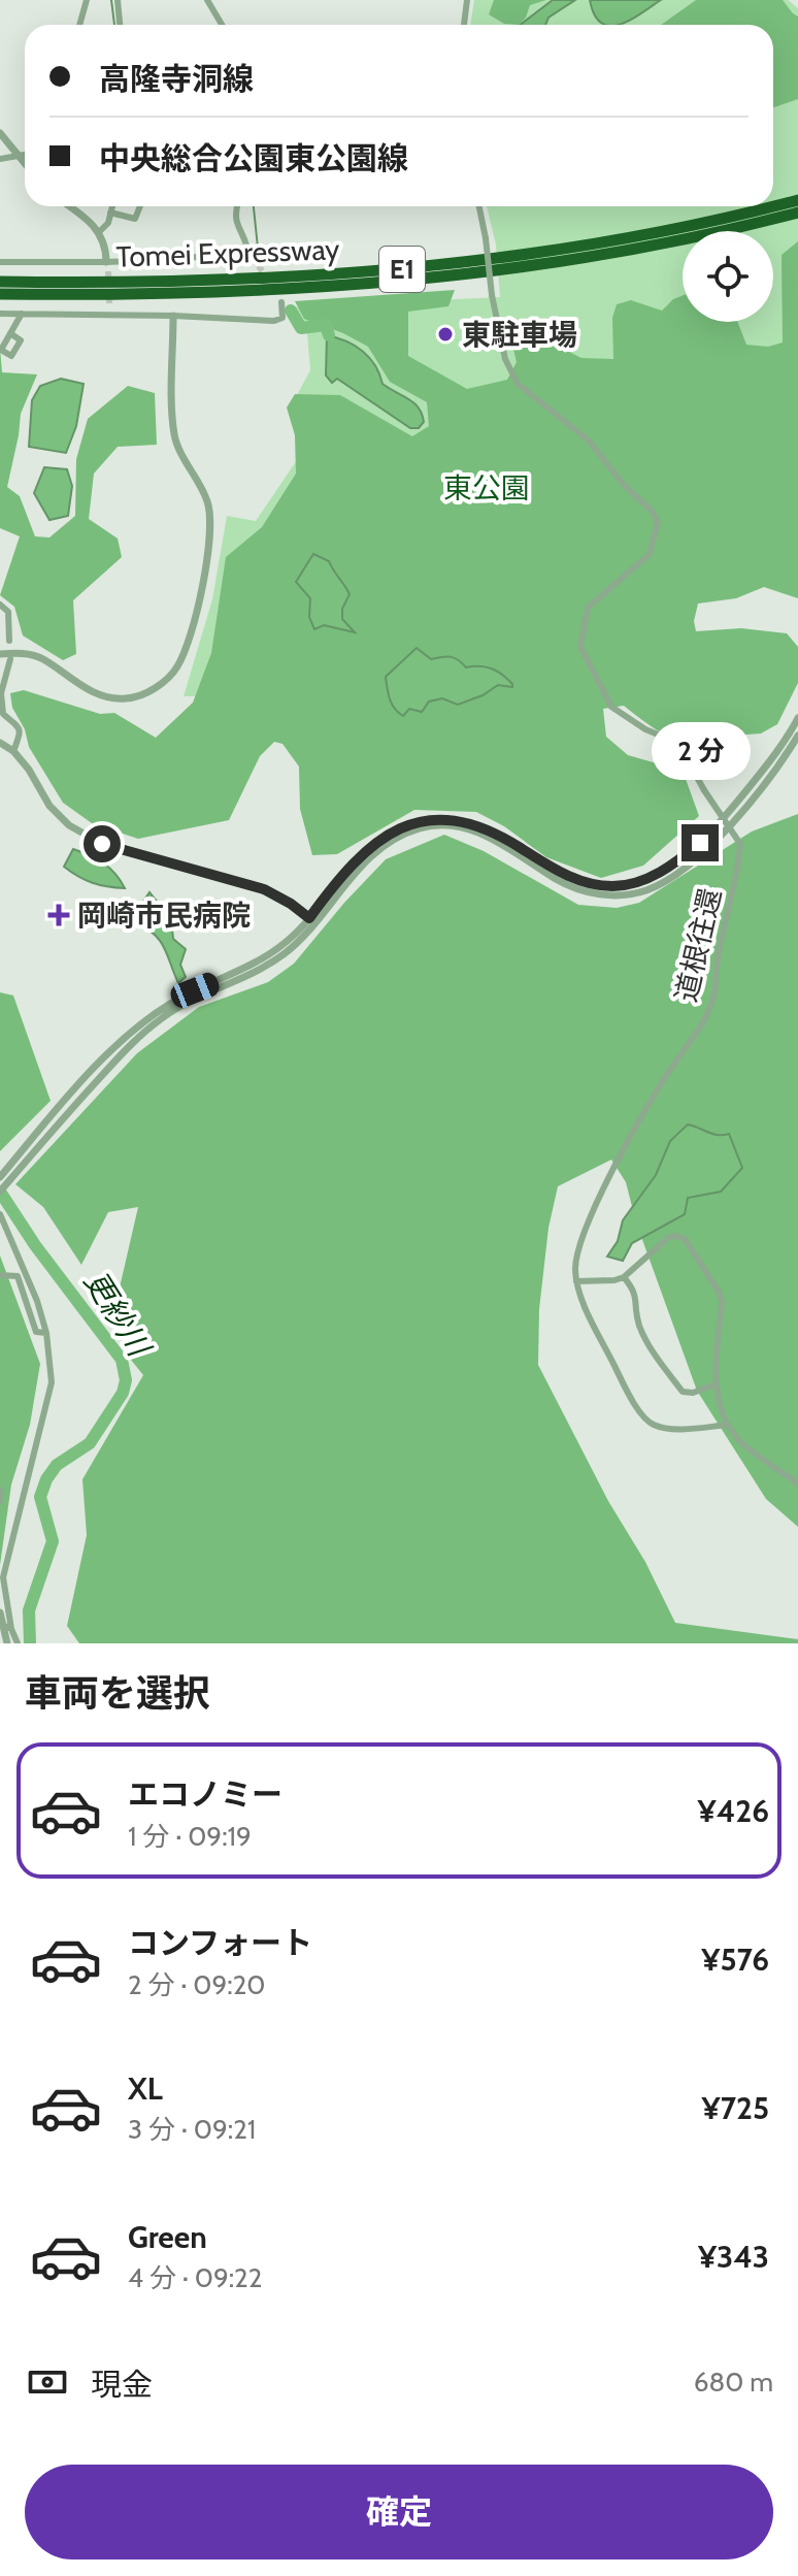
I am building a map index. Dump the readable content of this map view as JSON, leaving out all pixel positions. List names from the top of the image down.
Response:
{
  "streets": {
    "highway": ["Tomei Expressway", "E1"],
    "street": ["道根往還"]
  },
  "water": ["更紗川"],
  "parks": ["東公園"],
  "places": {
    "other": ["東駐車場"],
    "health": ["岡崎市民病院"]
  },
  "page": {
    "banner": ["高隆寺洞線", "中央総合公園東公園線"],
    "bubble": "2 分",
    "heading": "車両を選択",
    "list": [
      {
        "name": "エコノミー",
        "note": "1 分 · 09:19",
        "value": "¥426"
      },
      {
        "name": "コンフォート",
        "note": "2 分 · 09:20",
        "value": "¥576"
      },
      {
        "name": "XL",
        "note": "3 分 · 09:21",
        "value": "¥725"
      },
      {
        "name": "Green",
        "note": "4 分 · 09:22",
        "value": "¥343"
      }
    ],
    "pay": ["現金", "680 m"],
    "buttons": "確定"
  }
}
